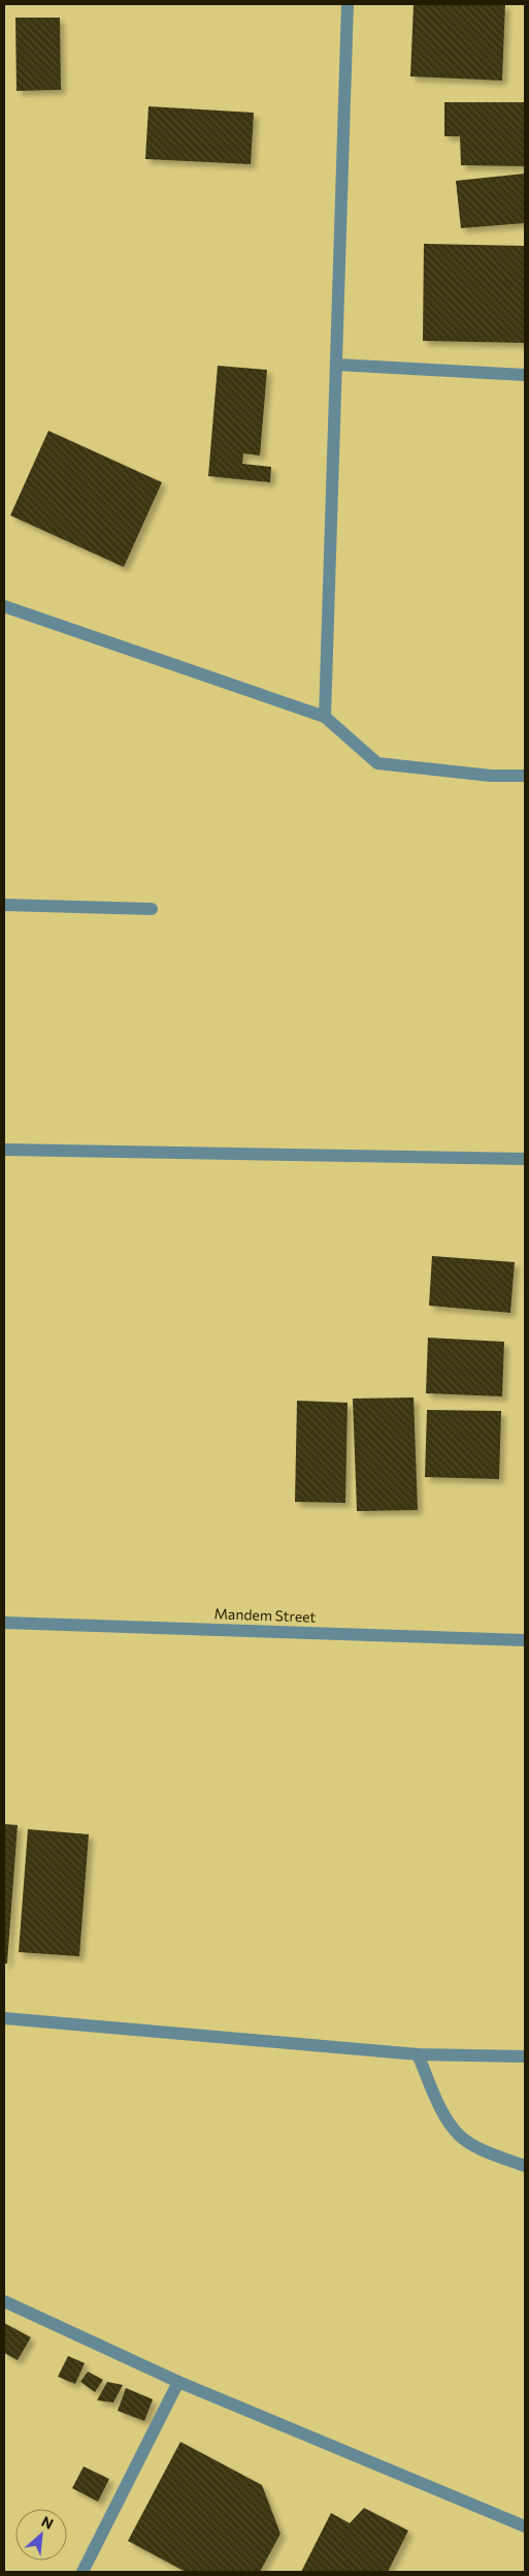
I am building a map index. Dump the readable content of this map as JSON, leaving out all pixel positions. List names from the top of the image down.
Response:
{
  "streets": {
    "street": ["Mandem Street"]
  },
  "north": "top right"
}
